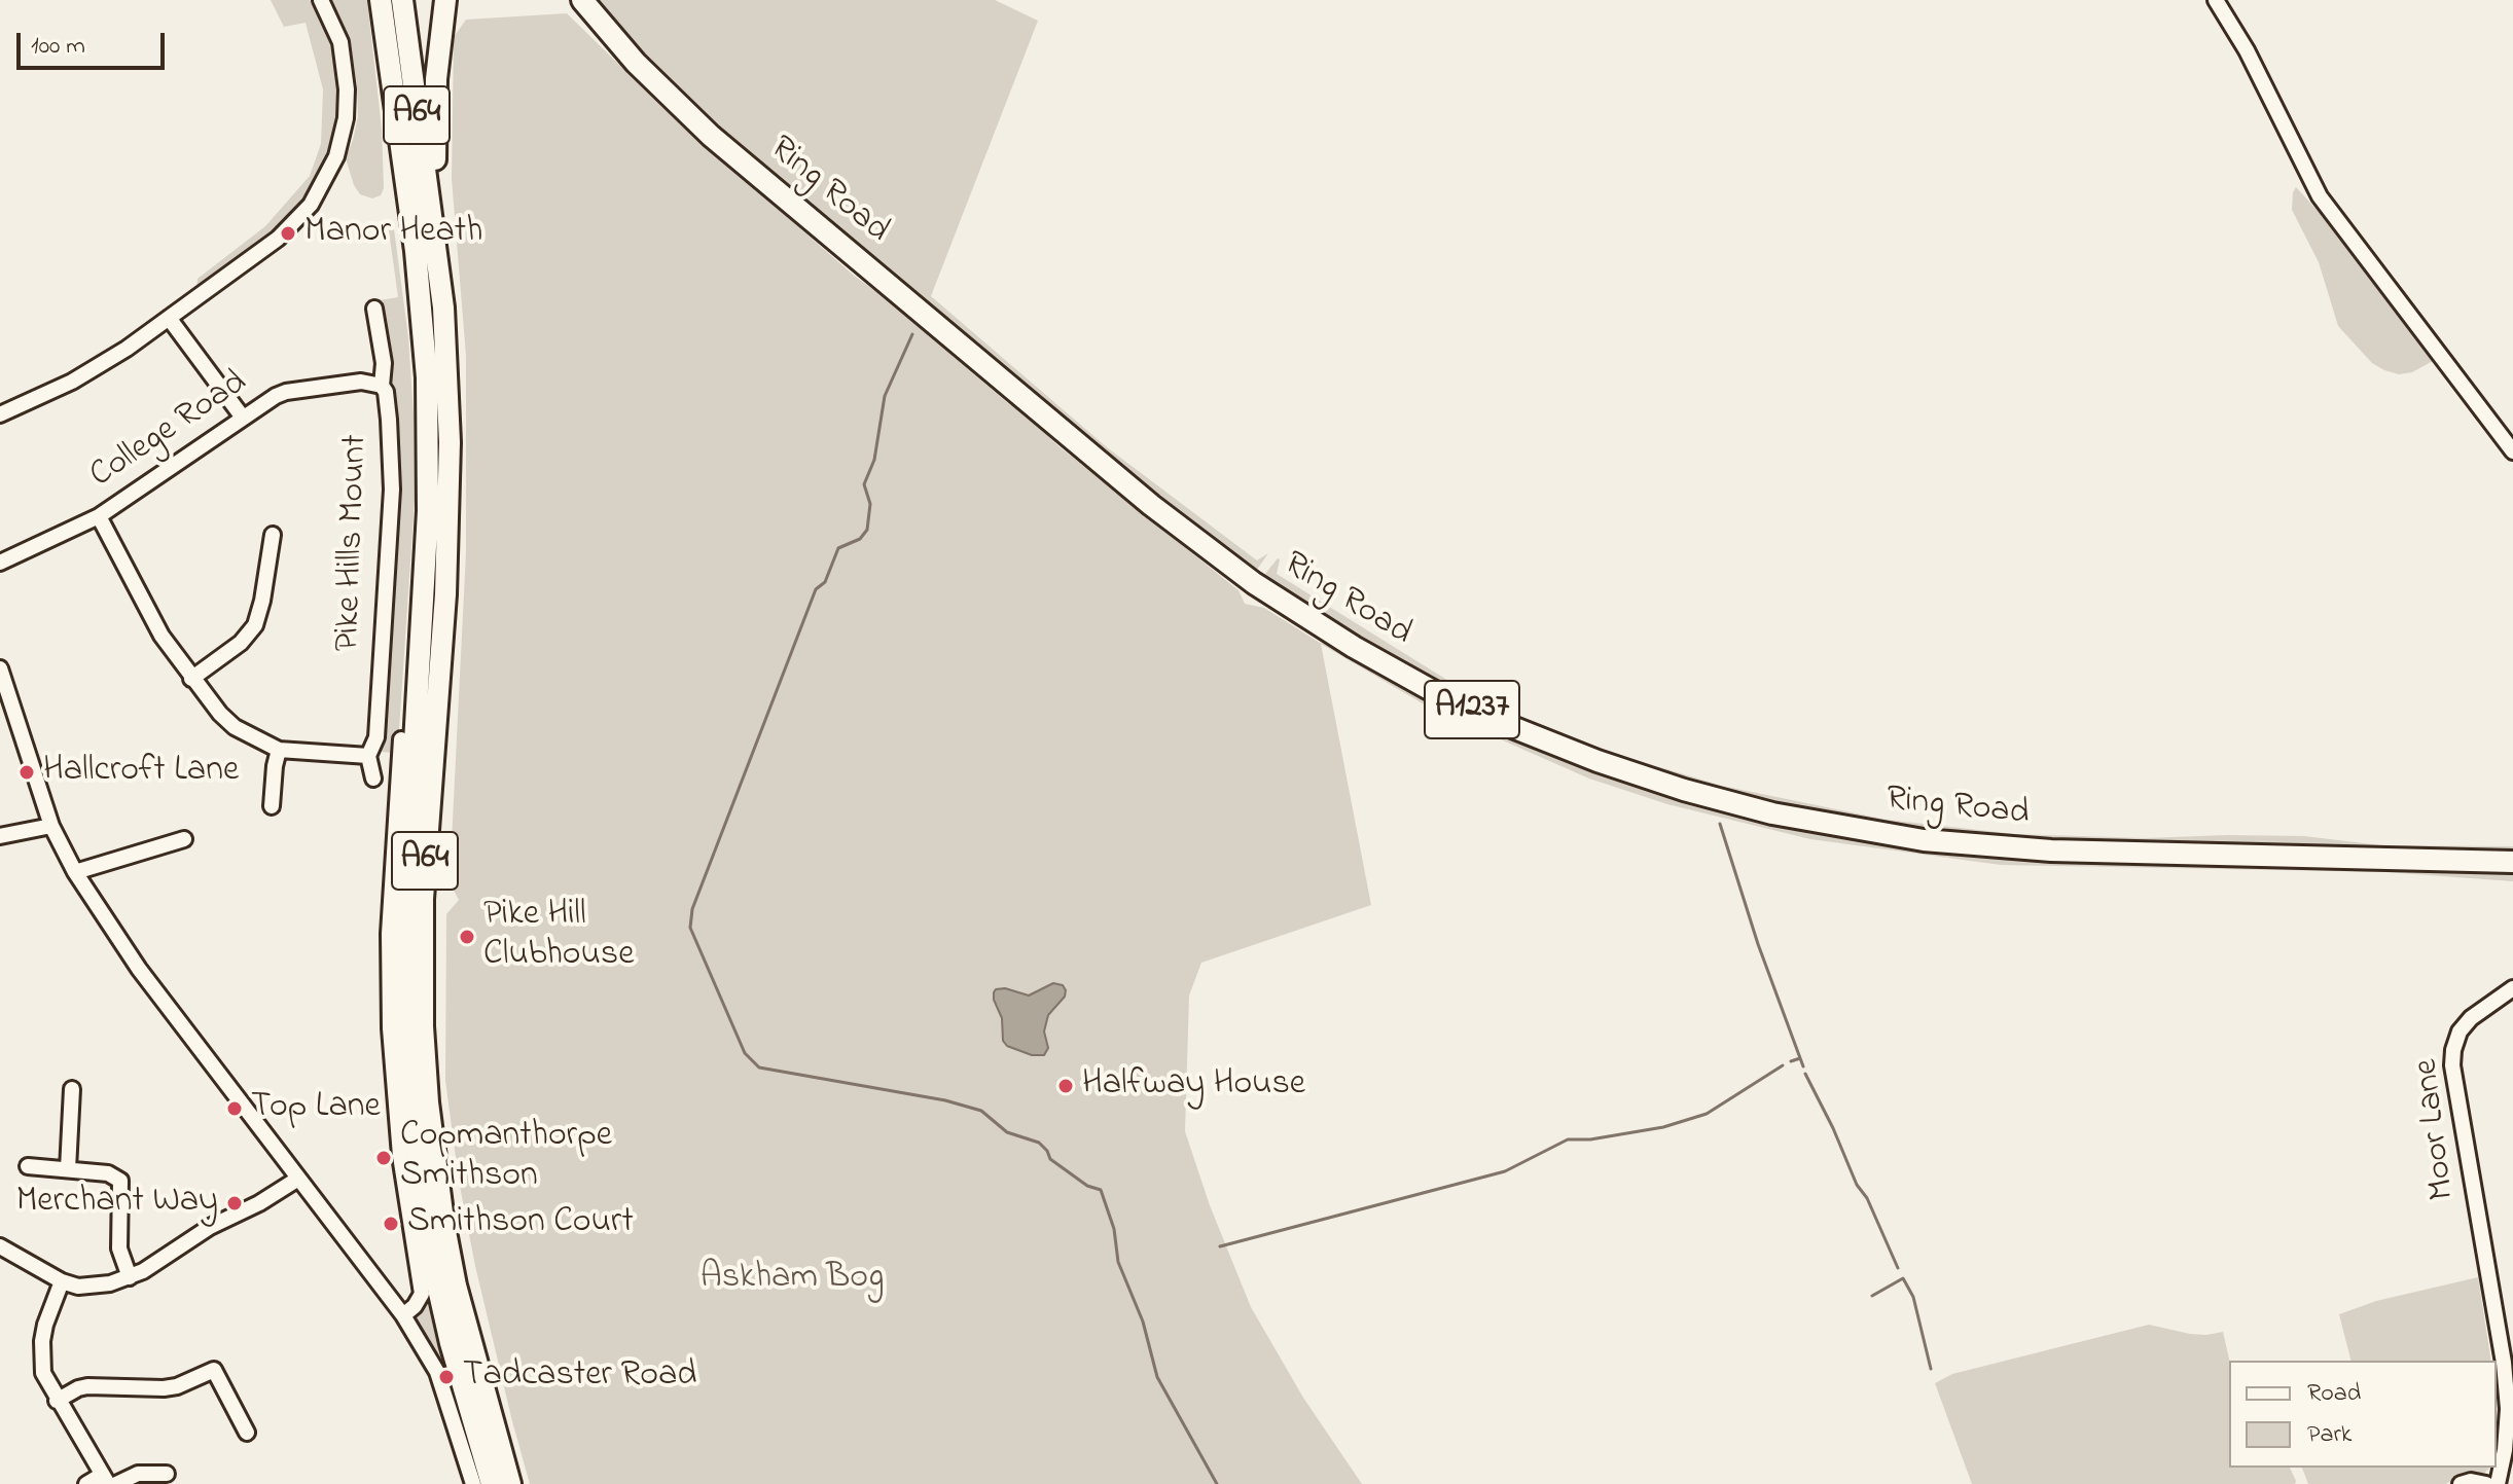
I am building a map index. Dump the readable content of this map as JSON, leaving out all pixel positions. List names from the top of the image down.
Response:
{
  "streets": {
    "highway": ["A64", "Ring Road", "A1237"],
    "street": ["College Road", "Pike Hills Mount", "Moor Lane"]
  },
  "crossings": [
    ["College Road", "Pike Hills Mount"]
  ],
  "parks": ["Askham Bog"],
  "places": [
    "Manor Heath",
    "Hallcroft Lane",
    "Pike Hill Clubhouse",
    "Halfway House",
    "Top Lane",
    "Copmanthorpe Smithson",
    "Merchant Way",
    "Smithson Court",
    "Tadcaster Road"
  ],
  "legend": ["Road", "Park"],
  "scale_bar": "100 m"
}
